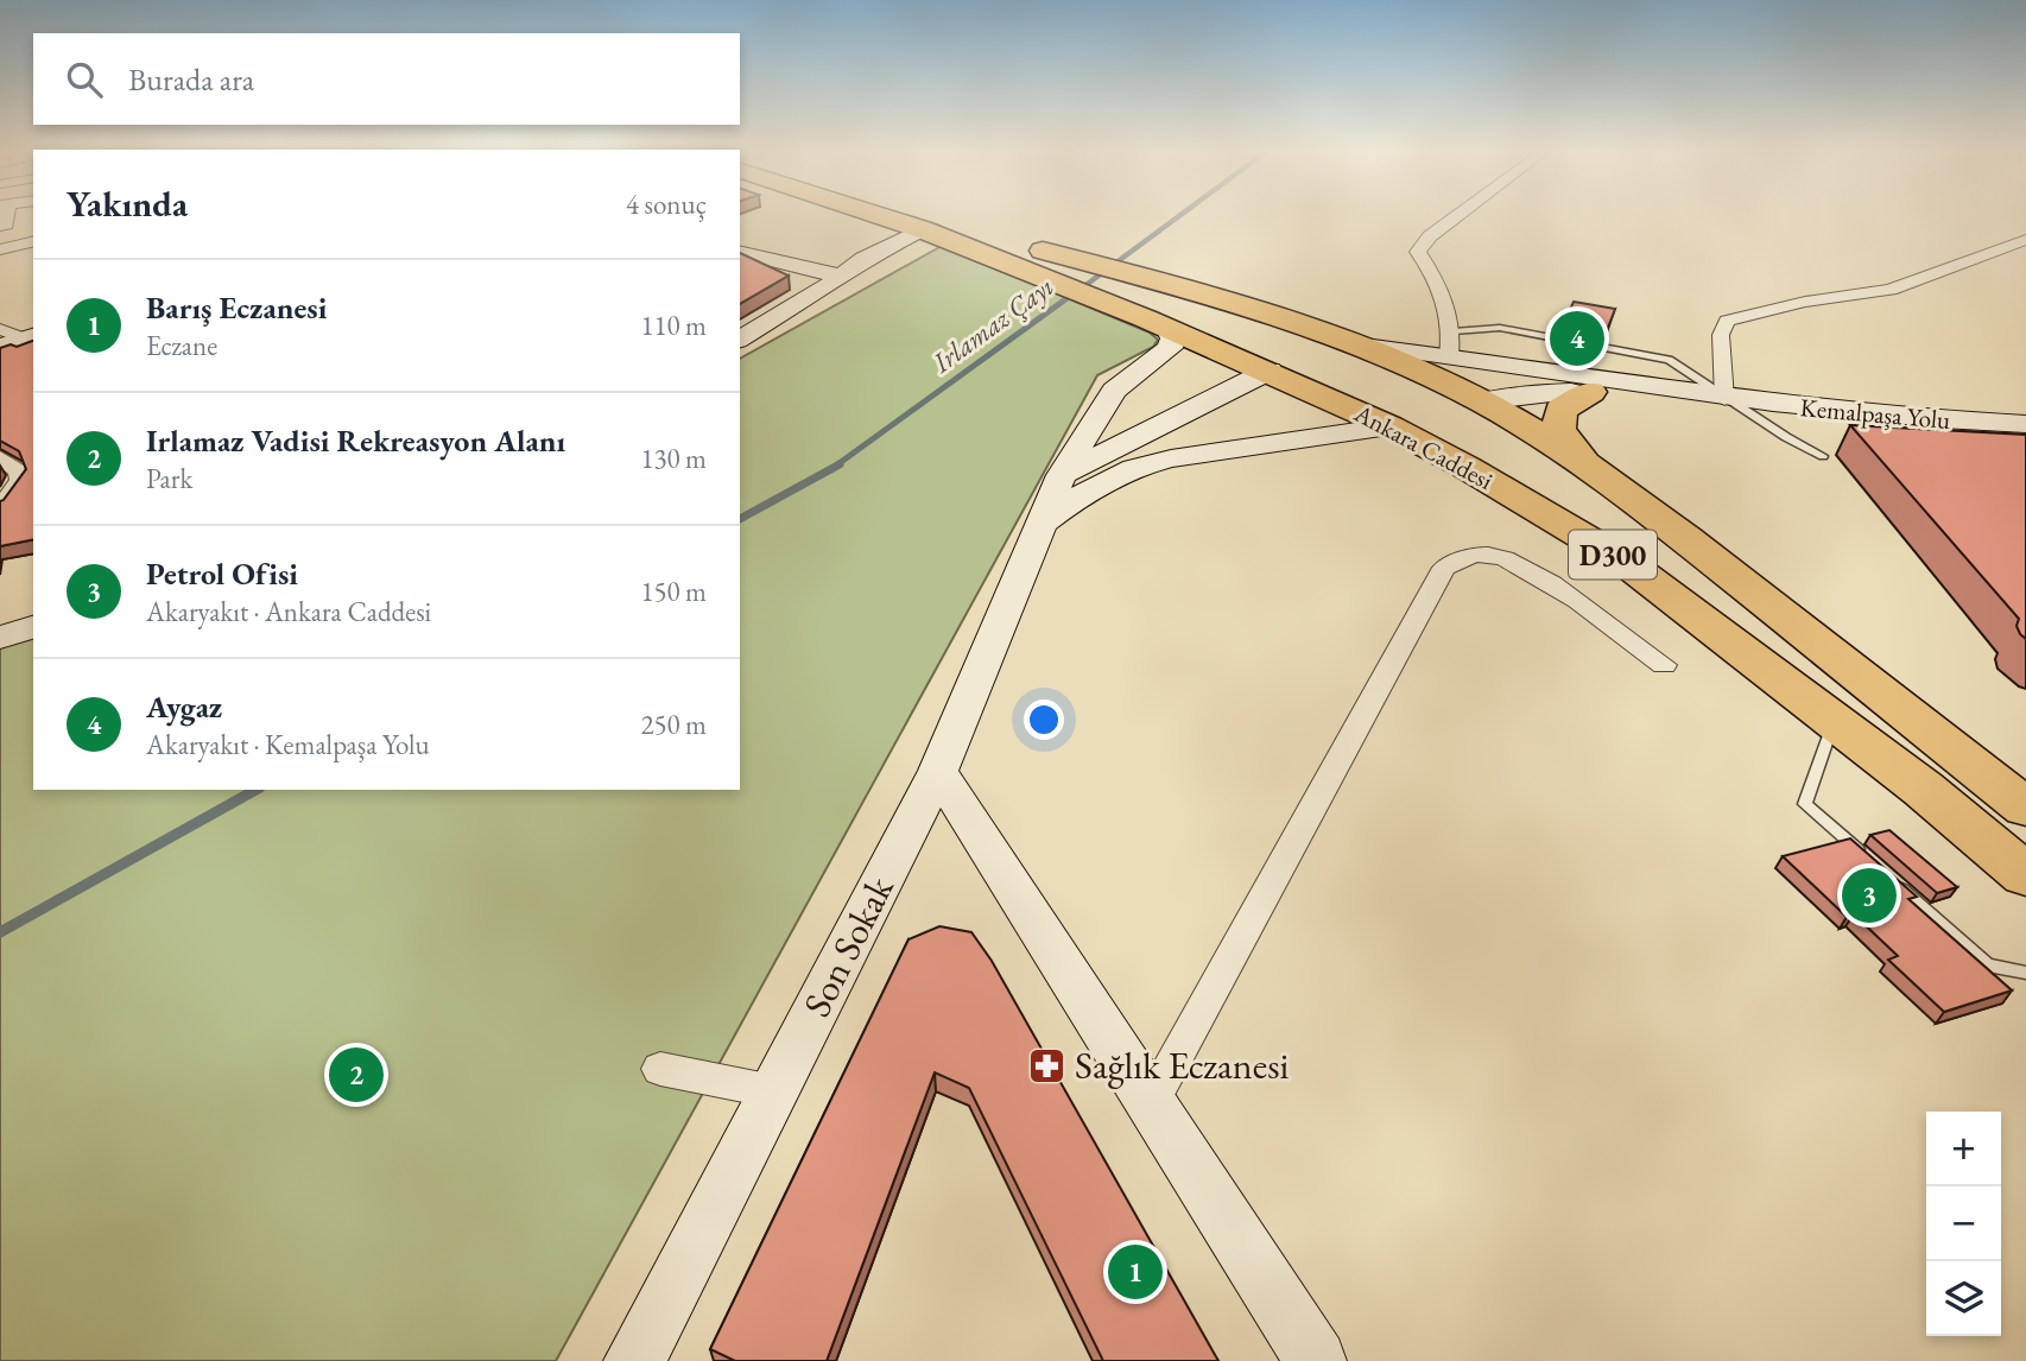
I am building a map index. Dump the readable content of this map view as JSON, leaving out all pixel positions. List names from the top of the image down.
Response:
{
  "streets": {
    "highway": ["Ankara Caddesi", "D300"],
    "main road": ["Kemalpaşa Yolu", "Son Sokak"]
  },
  "crossings": [
    ["Kemalpaşa Yolu", "Ankara Caddesi"],
    ["Ankara Caddesi", "Son Sokak"]
  ],
  "water": ["Irlamaz Çayı"],
  "places": {
    "pharmacy": ["Sağlık Eczanesi"]
  },
  "page": {
    "search": "Burada ara",
    "heading": ["Yakında", "4 sonuç"],
    "list": [
      {
        "mark": "1",
        "name": "Barış Eczanesi",
        "note": "Eczane",
        "value": "110 m"
      },
      {
        "mark": "2",
        "name": "Irlamaz Vadisi Rekreasyon Alanı",
        "note": "Park",
        "value": "130 m"
      },
      {
        "mark": "3",
        "name": "Petrol Ofisi",
        "note": "Akaryakıt · Ankara Caddesi",
        "value": "150 m"
      },
      {
        "mark": "4",
        "name": "Aygaz",
        "note": "Akaryakıt · Kemalpaşa Yolu",
        "value": "250 m"
      }
    ],
    "pins": [
      "4",
      "3",
      "2",
      "1"
    ],
    "map_buttons": ["+", "−"]
  }
}
